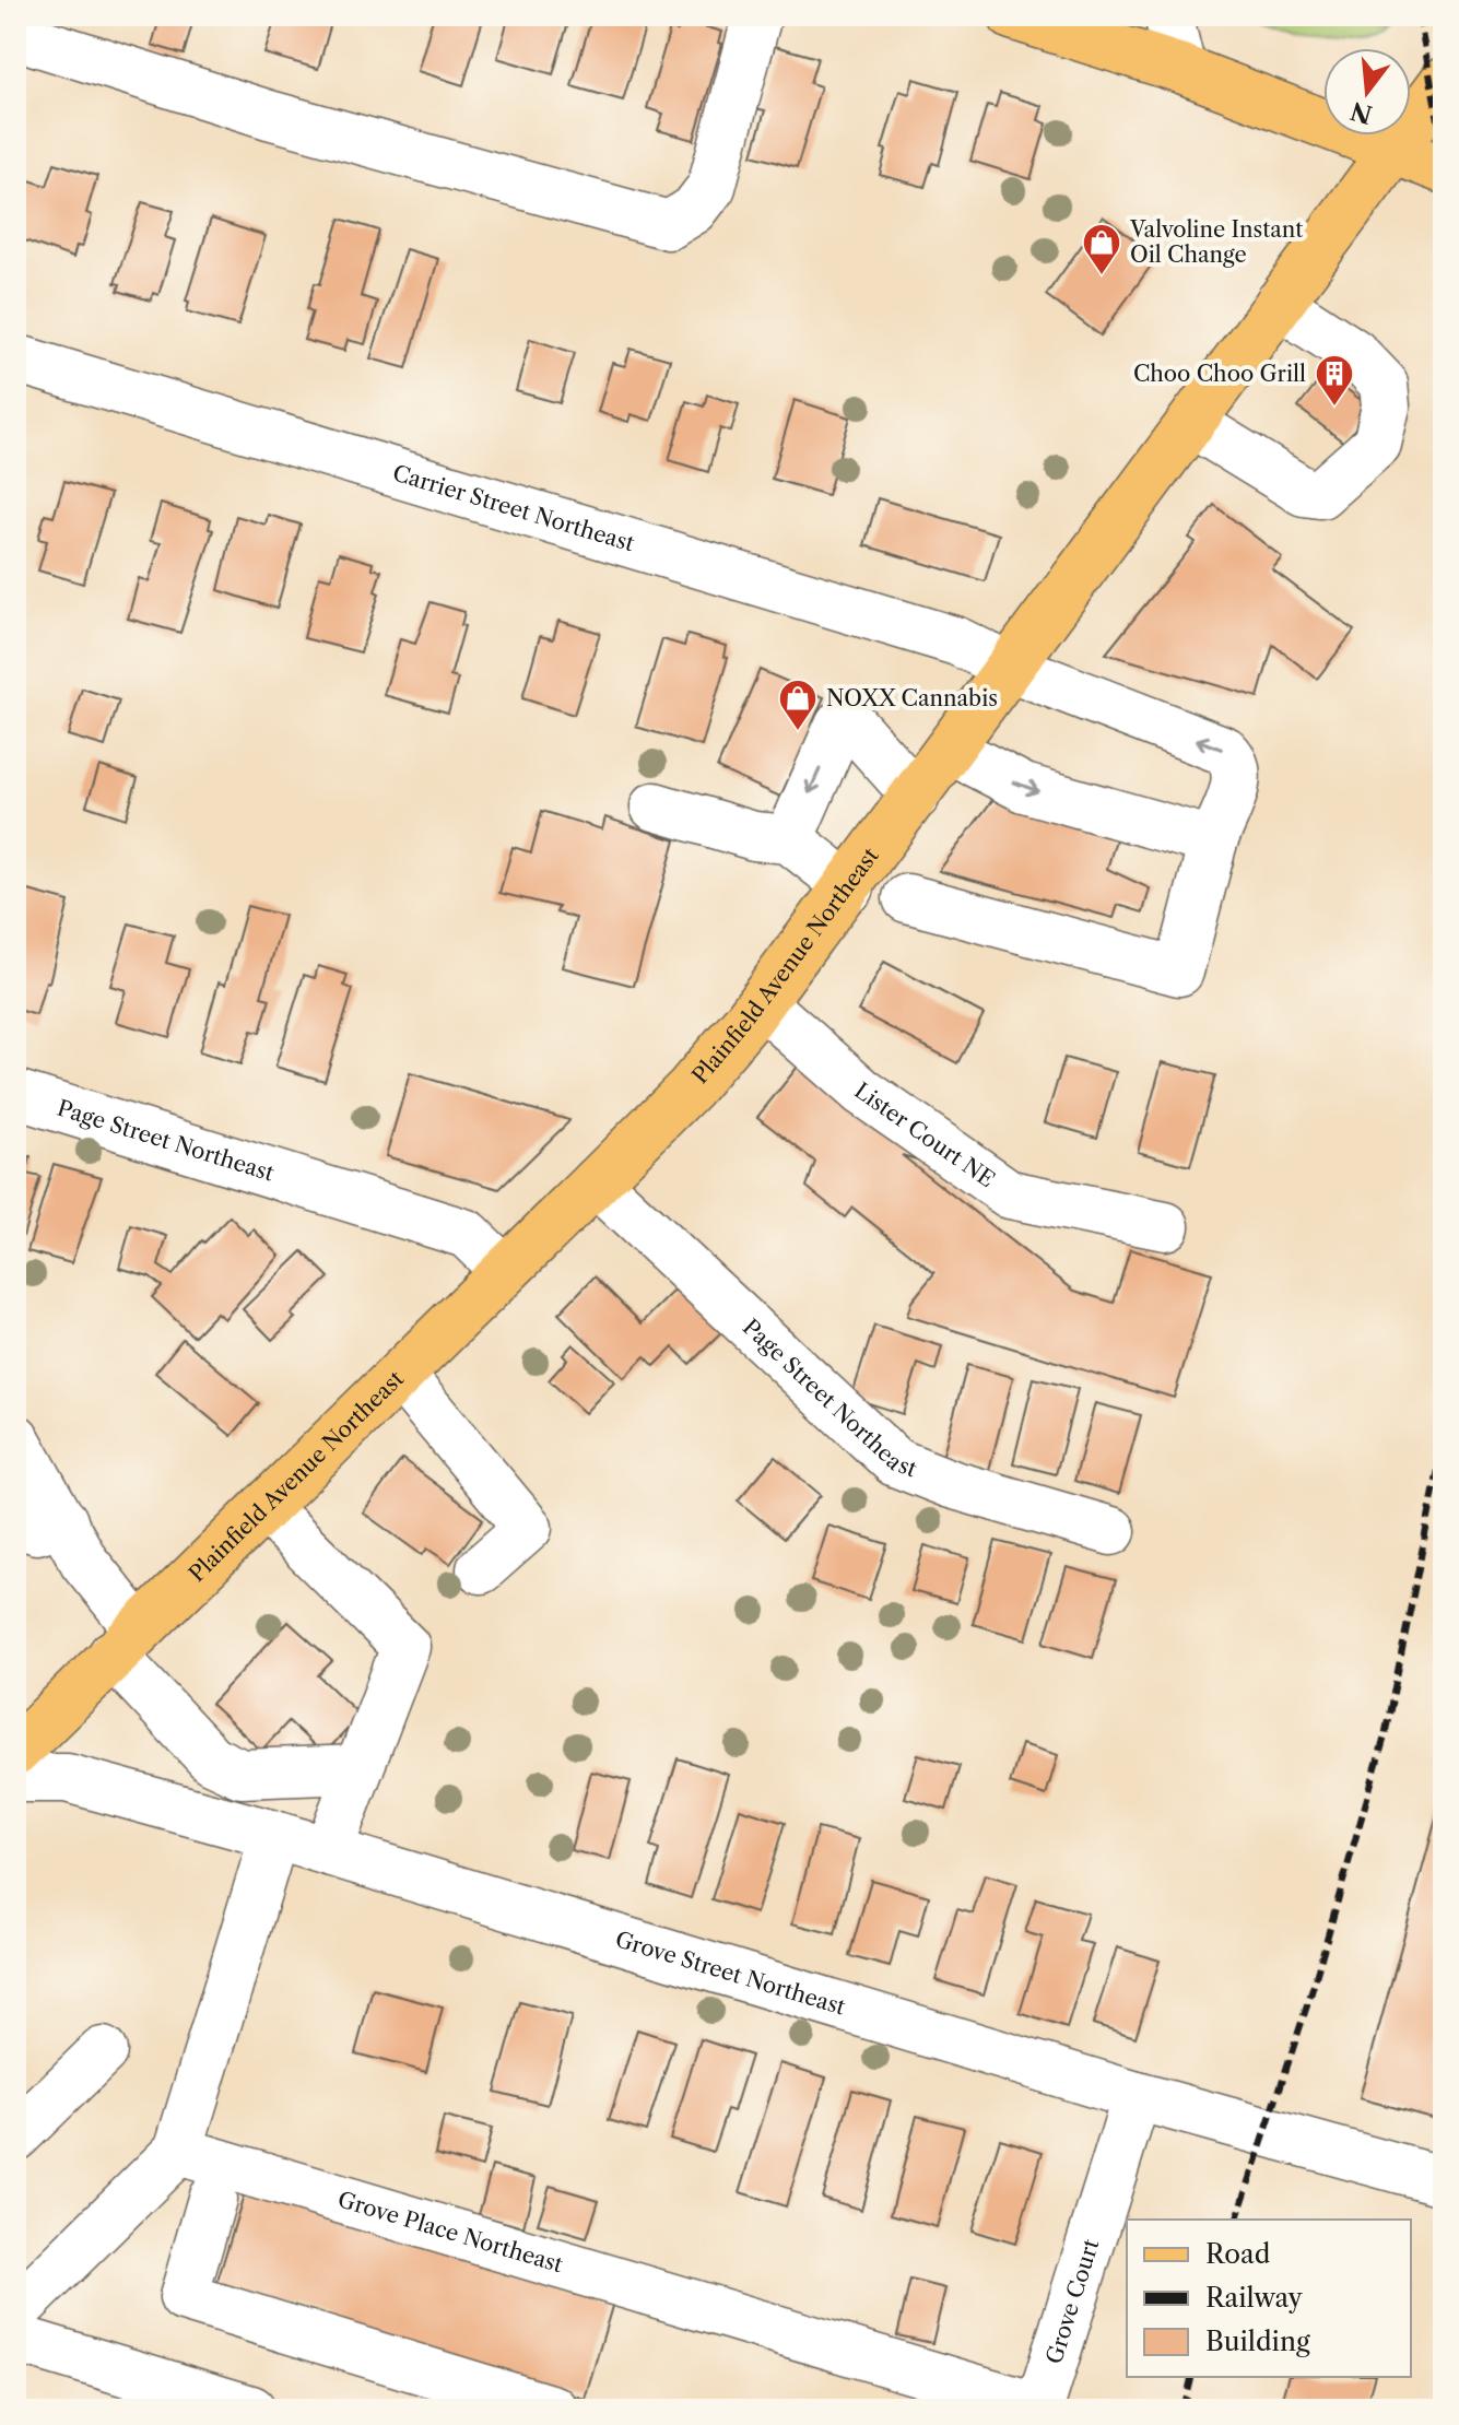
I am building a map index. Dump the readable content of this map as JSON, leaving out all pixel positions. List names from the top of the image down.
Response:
{
  "streets": {
    "main road": ["Plainfield Avenue Northeast"],
    "street": [
      "Carrier Street Northeast",
      "Lister Court NE",
      "Page Street Northeast",
      "Grove Street Northeast",
      "Grove Place Northeast",
      "Grove Court"
    ]
  },
  "crossings": [
    ["Carrier Street Northeast", "Plainfield Avenue Northeast"],
    ["Plainfield Avenue Northeast", "Lister Court NE"],
    ["Plainfield Avenue Northeast", "Page Street Northeast"],
    ["Grove Street Northeast", "Grove Court"],
    ["Grove Place Northeast", "Grove Court"]
  ],
  "places": {
    "shop": ["Valvoline Instant Oil Change", "NOXX Cannabis"],
    "building": ["Choo Choo Grill"]
  },
  "legend": ["Road", "Railway", "Building"],
  "north": "bottom"
}
